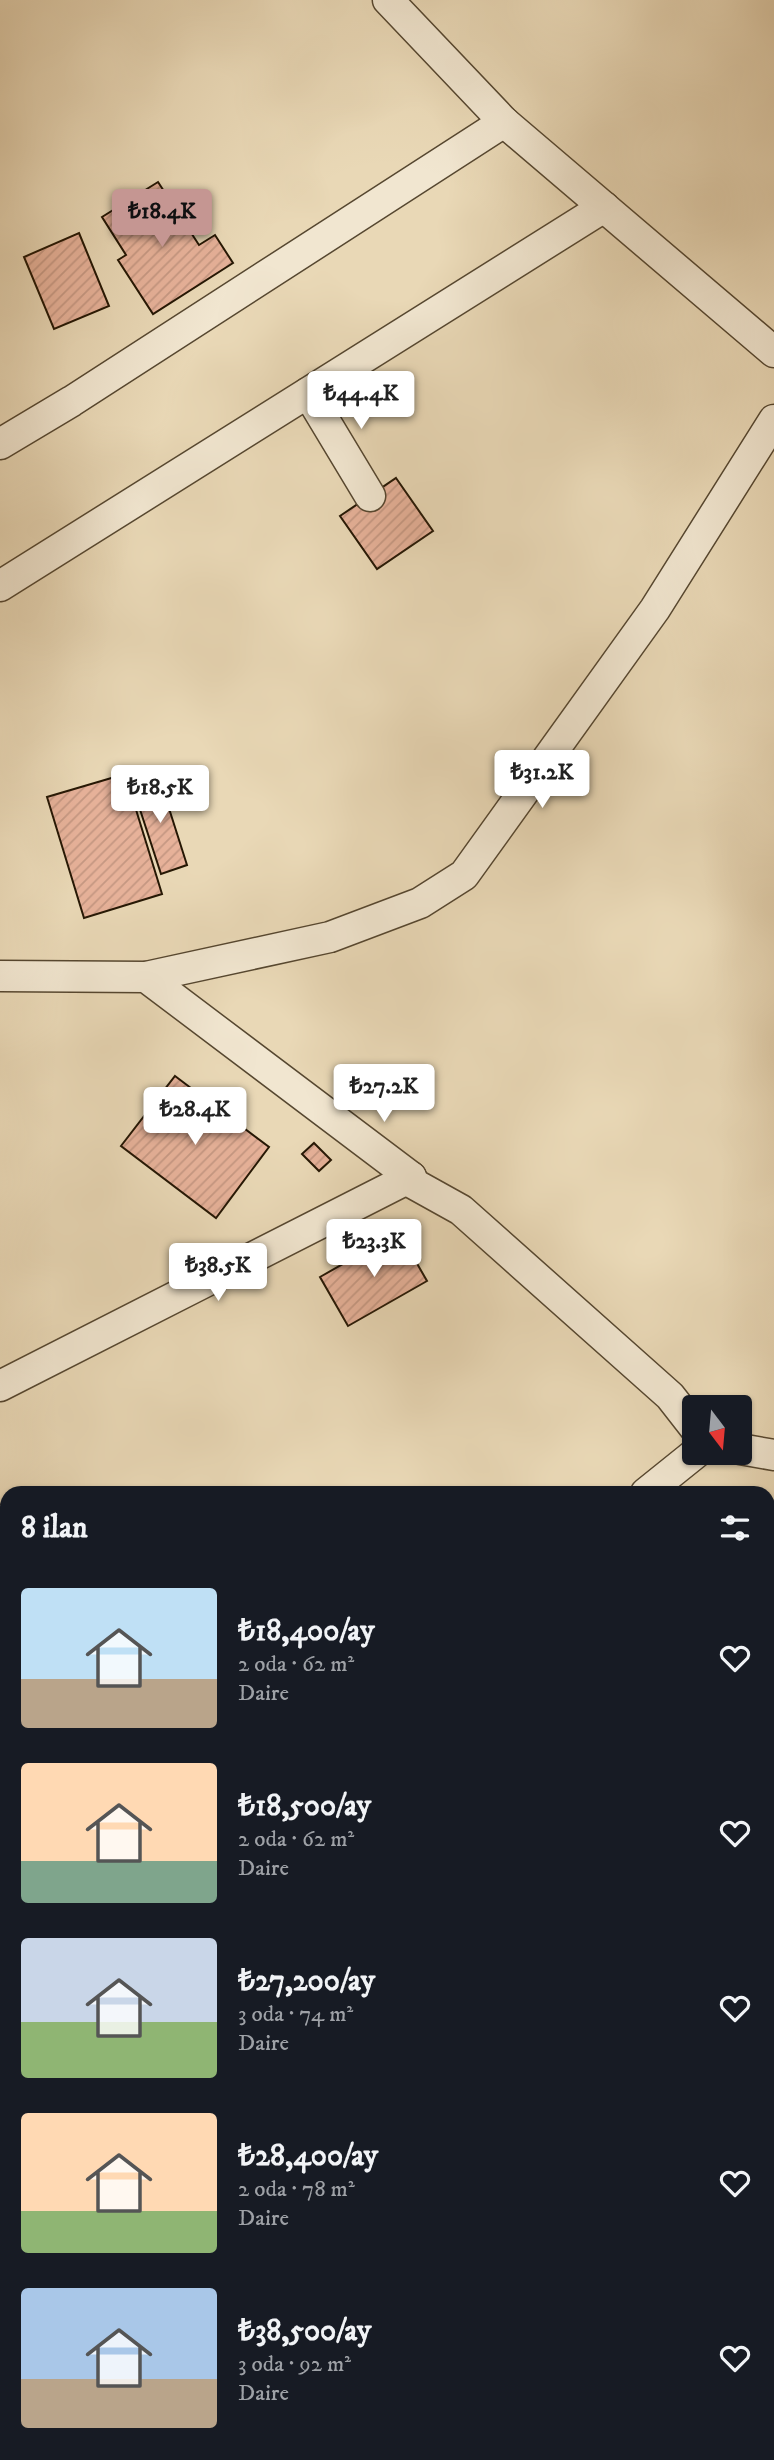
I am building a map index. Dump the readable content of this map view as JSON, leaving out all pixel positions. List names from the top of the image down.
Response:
{
  "north": "bottom",
  "page": {
    "price": [
      "₺18.4K",
      "₺44.4K",
      "₺31.2K",
      "₺18.5K",
      "₺27.2K",
      "₺28.4K",
      "₺23.3K",
      "₺38.5K"
    ],
    "heading": "8 ilan",
    "list": [
      {
        "name": "₺18,400/ay",
        "note": "2 oda · 62 m² · Daire"
      },
      {
        "name": "₺18,500/ay",
        "note": "2 oda · 62 m² · Daire"
      },
      {
        "name": "₺27,200/ay",
        "note": "3 oda · 74 m² · Daire"
      },
      {
        "name": "₺28,400/ay",
        "note": "2 oda · 78 m² · Daire"
      },
      {
        "name": "₺38,500/ay",
        "note": "3 oda · 92 m² · Daire"
      }
    ]
  }
}
